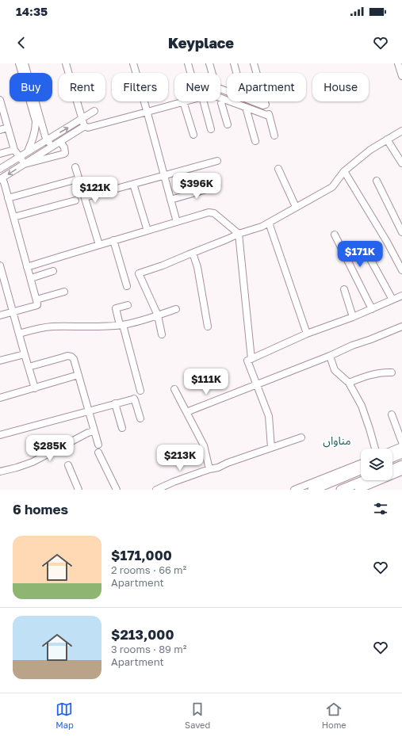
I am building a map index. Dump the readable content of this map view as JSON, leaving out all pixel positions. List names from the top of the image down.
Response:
{
  "districts": ["مناواں"],
  "page": {
    "status": "14:35",
    "header": "Keyplace",
    "chip": [
      "Buy",
      "Rent",
      "Filters",
      "New",
      "Apartment",
      "House"
    ],
    "price": [
      "$396K",
      "$121K",
      "$171K",
      "$111K",
      "$285K",
      "$213K"
    ],
    "heading": "6 homes",
    "list": [
      {
        "name": "$171,000",
        "note": "2 rooms · 66 m² · Apartment"
      },
      {
        "name": "$213,000",
        "note": "3 rooms · 89 m² · Apartment"
      }
    ],
    "tabs": ["Map", "Saved", "Home"]
  }
}
